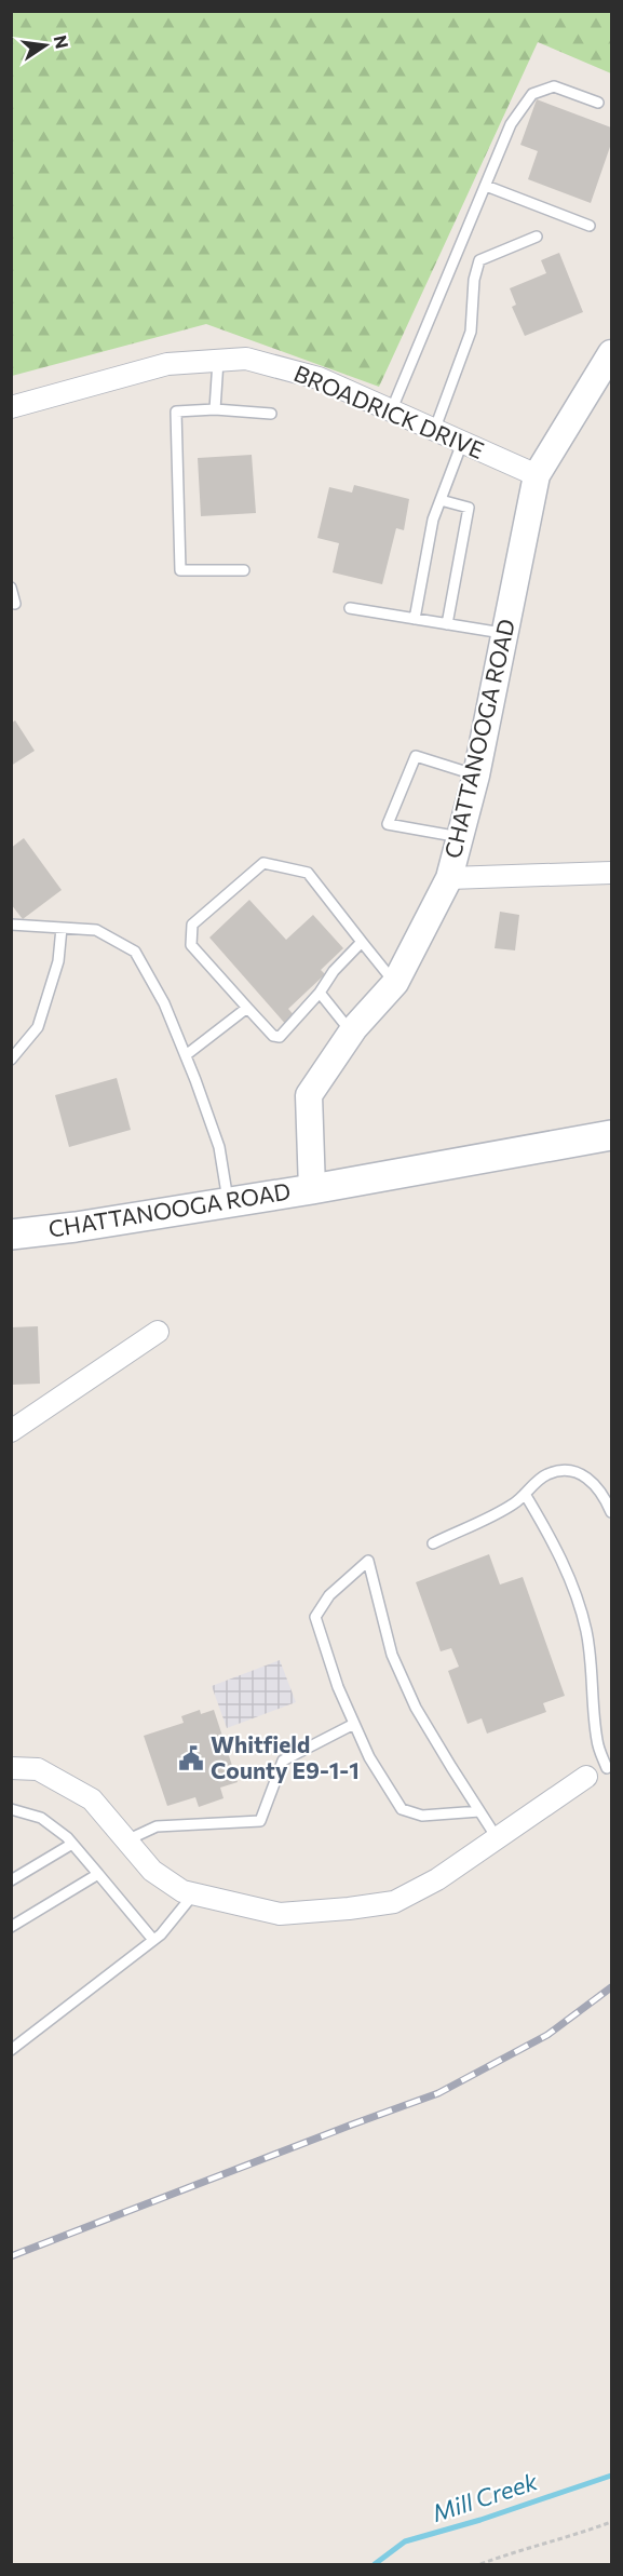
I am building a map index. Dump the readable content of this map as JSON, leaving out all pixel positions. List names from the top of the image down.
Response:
{
  "streets": {
    "main road": ["CHATTANOOGA ROAD"],
    "street": ["BROADRICK DRIVE"]
  },
  "crossings": [
    ["BROADRICK DRIVE", "CHATTANOOGA ROAD"]
  ],
  "water": ["Mill Creek"],
  "places": {
    "public building": ["Whitfield County E9-1-1"]
  },
  "north": "right"
}
